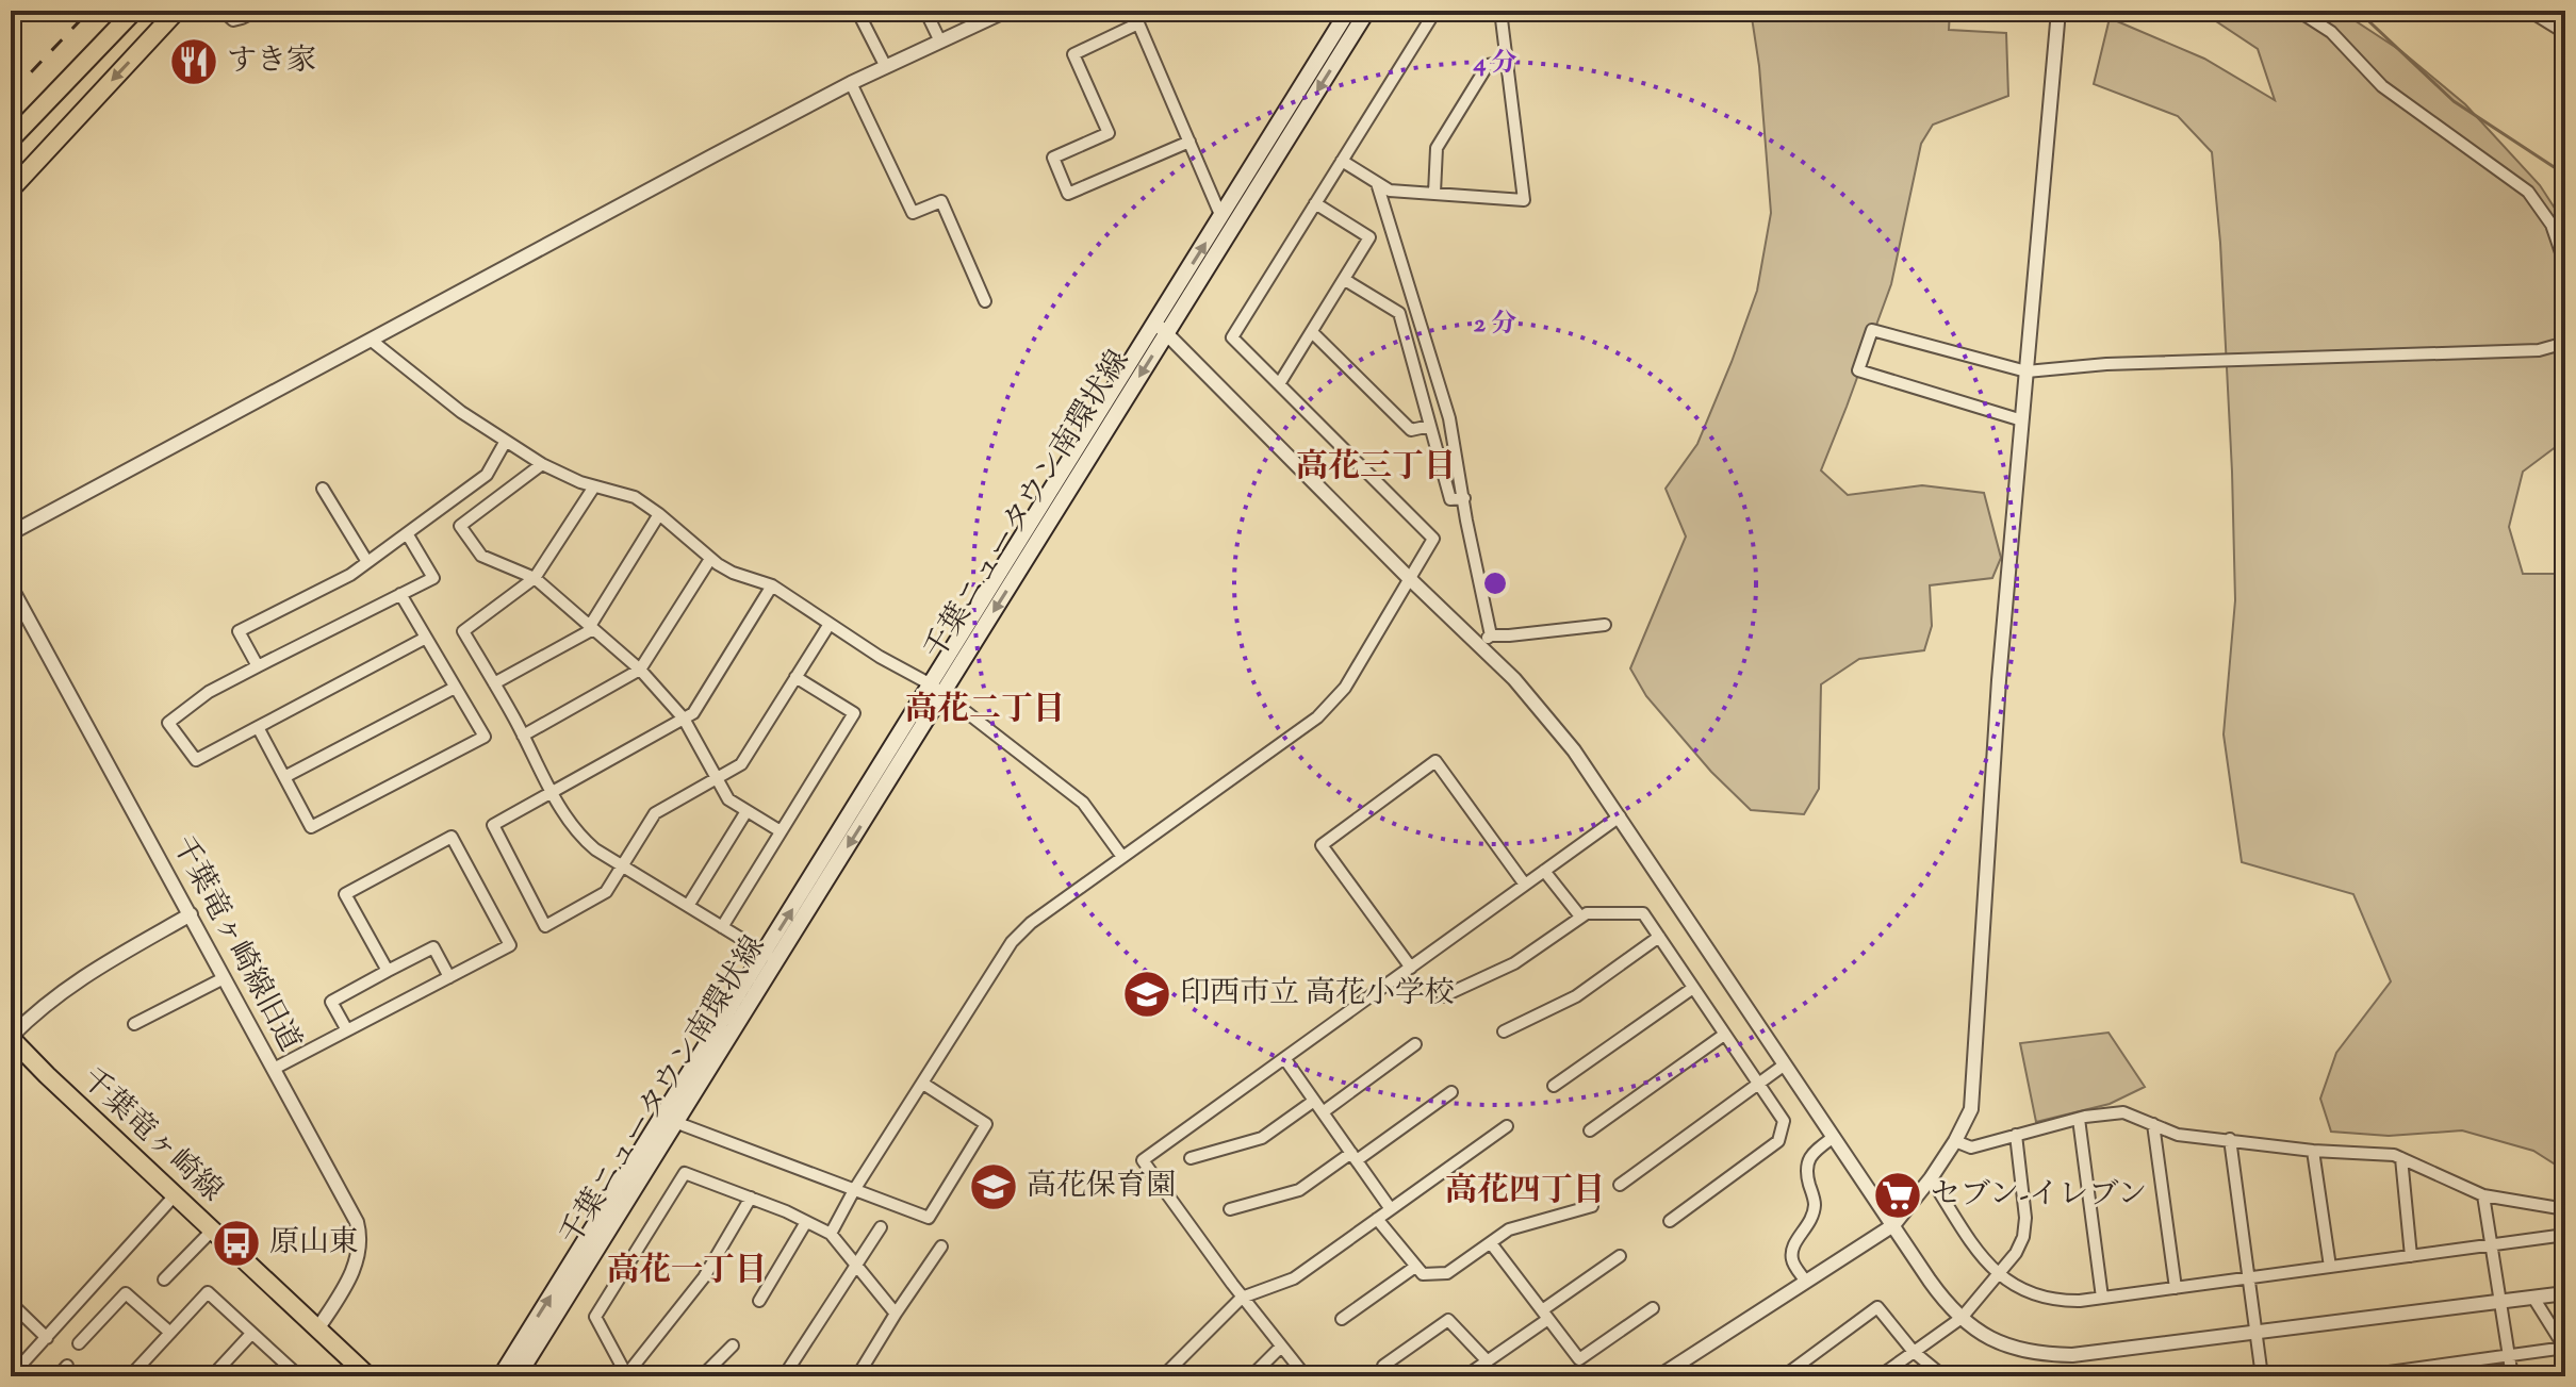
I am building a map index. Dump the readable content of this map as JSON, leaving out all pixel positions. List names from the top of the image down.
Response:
{
  "streets": {
    "main road": ["千葉ニュータウン南環状線", "千葉竜ヶ崎線"],
    "street": ["千葉竜ヶ崎線旧道"]
  },
  "crossings": [
    ["千葉竜ヶ崎線旧道", "千葉竜ヶ崎線"]
  ],
  "districts": [
    "高花三丁目",
    "高花二丁目",
    "高花四丁目",
    "高花一丁目"
  ],
  "places": {
    "restaurant": ["すき家"],
    "school or university": ["印西市立 高花小学校", "高花保育園"],
    "supermarket": ["セブン-イレブン"],
    "bus stop": ["原山東"]
  },
  "rings": ["4 分", "2 分"]
}
